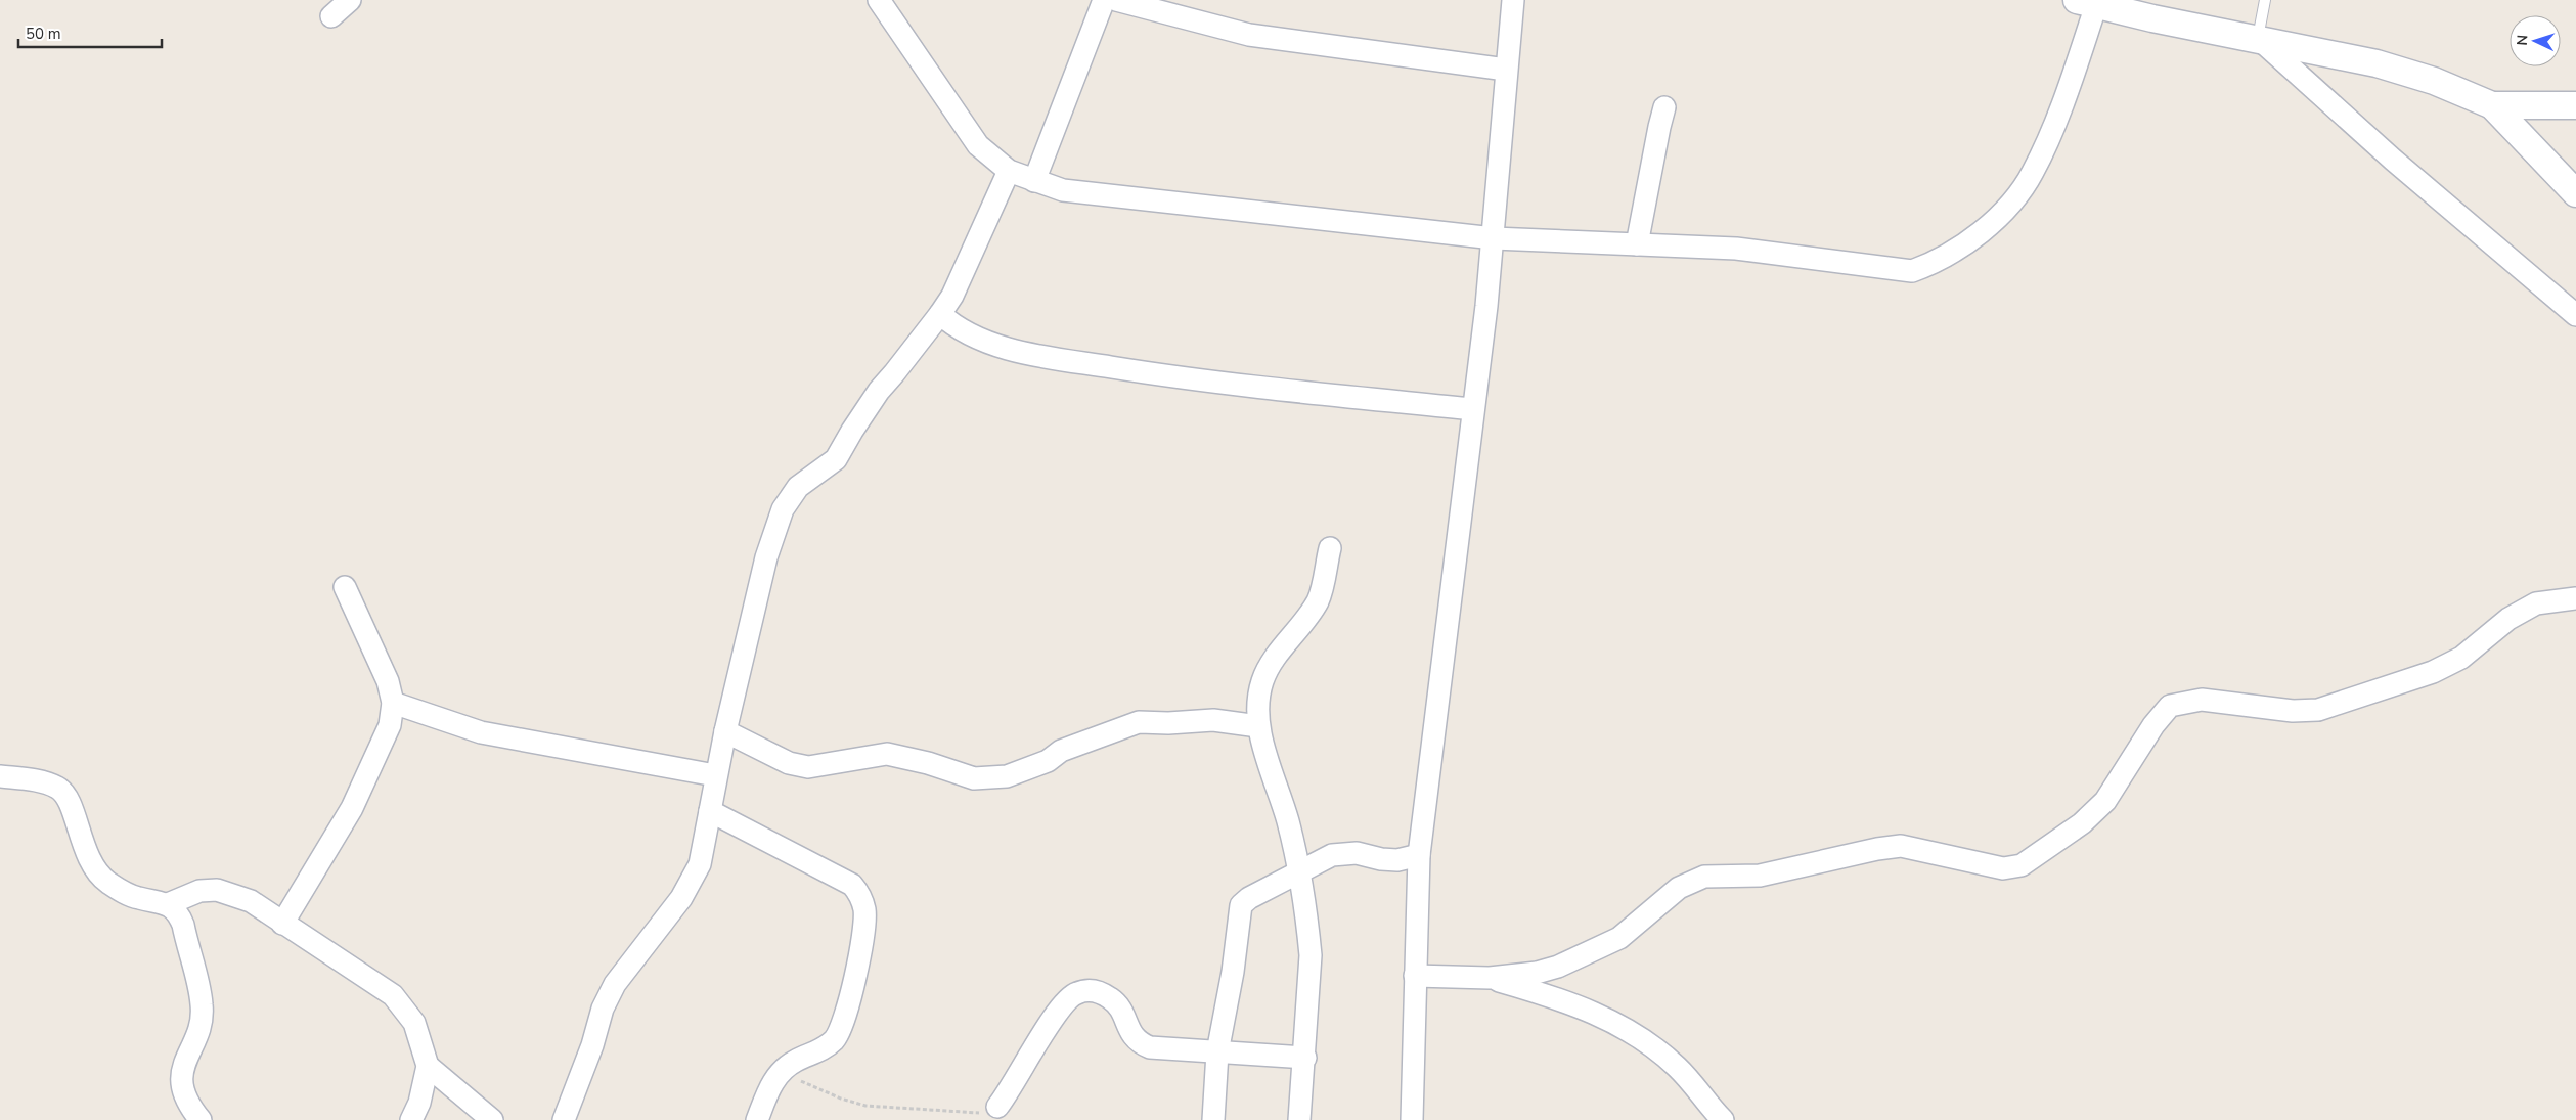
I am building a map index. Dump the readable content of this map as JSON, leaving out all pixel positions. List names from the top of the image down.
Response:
{
  "scale_bar": "50 m",
  "north": "left"
}
